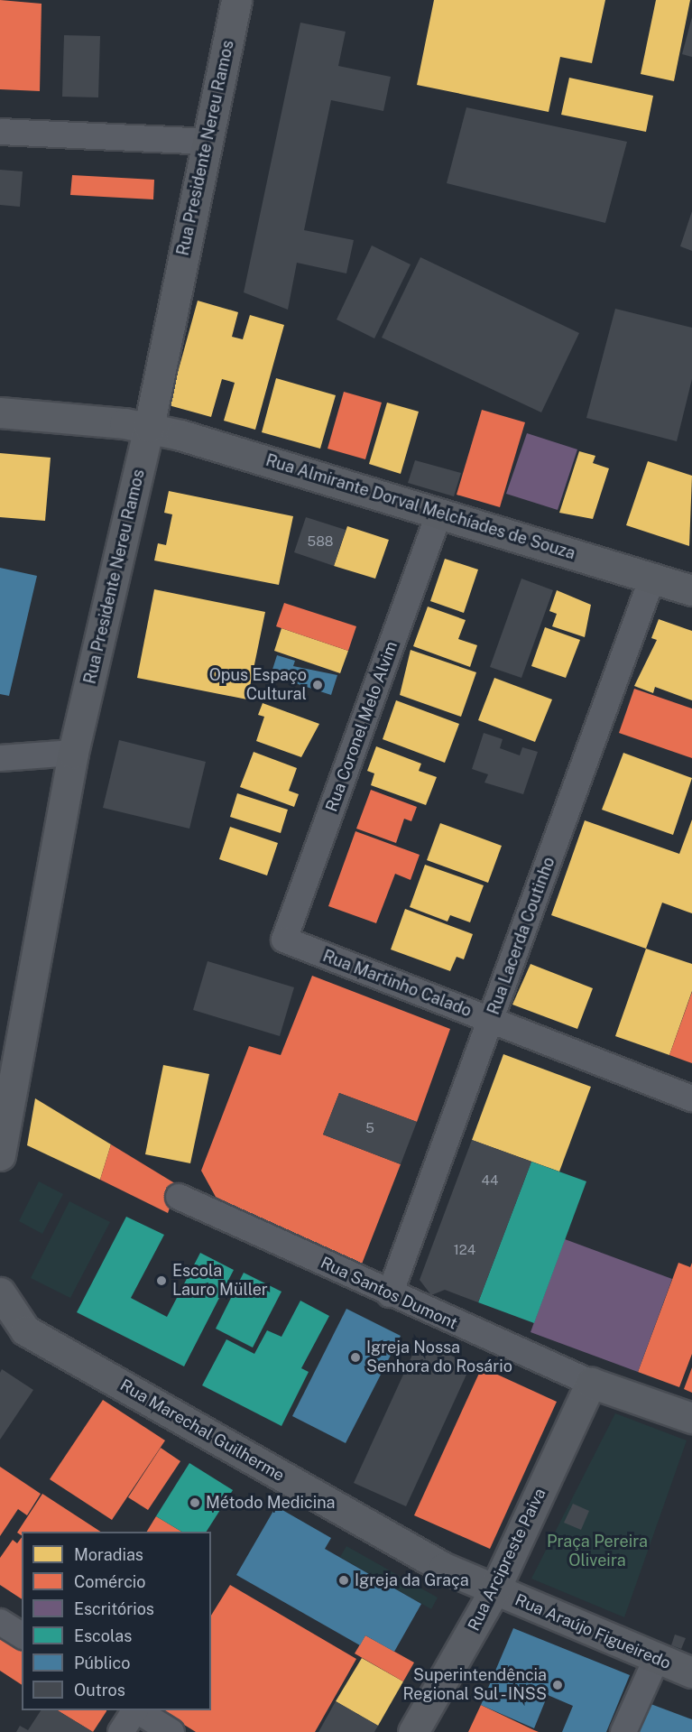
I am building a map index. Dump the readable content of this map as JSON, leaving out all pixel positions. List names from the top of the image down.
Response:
{
  "streets": {
    "street": [
      "Rua Presidente Nereu Ramos",
      "Rua Almirante Dorval Melchíades de Souza",
      "Rua Coronel Melo Alvim",
      "Rua Lacerda Coutinho",
      "Rua Martinho Calado",
      "Rua Santos Dumont",
      "Rua Marechal Guilherme",
      "Rua Arcipreste Paiva",
      "Rua Araújo Figueiredo"
    ]
  },
  "crossings": [
    ["Rua Presidente Nereu Ramos", "Rua Almirante Dorval Melchíades de Souza"],
    ["Rua Almirante Dorval Melchíades de Souza", "Rua Coronel Melo Alvim"],
    ["Rua Almirante Dorval Melchíades de Souza", "Rua Lacerda Coutinho"],
    ["Rua Coronel Melo Alvim", "Rua Martinho Calado"],
    ["Rua Lacerda Coutinho", "Rua Martinho Calado"],
    ["Rua Lacerda Coutinho", "Rua Santos Dumont"],
    ["Rua Santos Dumont", "Rua Arcipreste Paiva"],
    ["Rua Marechal Guilherme", "Rua Arcipreste Paiva"],
    ["Rua Marechal Guilherme", "Rua Araújo Figueiredo"],
    ["Rua Arcipreste Paiva", "Rua Araújo Figueiredo"]
  ],
  "parks": ["Praça Pereira Oliveira"],
  "places": [
    "Opus Espaço Cultural",
    "Escola Lauro Müller",
    "Igreja Nossa Senhora do Rosário",
    "Método Medicina",
    "Igreja da Graça",
    "Superintendência Regional Sul - INSS"
  ],
  "house_numbers": [
    "588",
    "5",
    "44",
    "124"
  ],
  "legend": [
    "Moradias",
    "Comércio",
    "Escritórios",
    "Escolas",
    "Público",
    "Outros"
  ]
}
